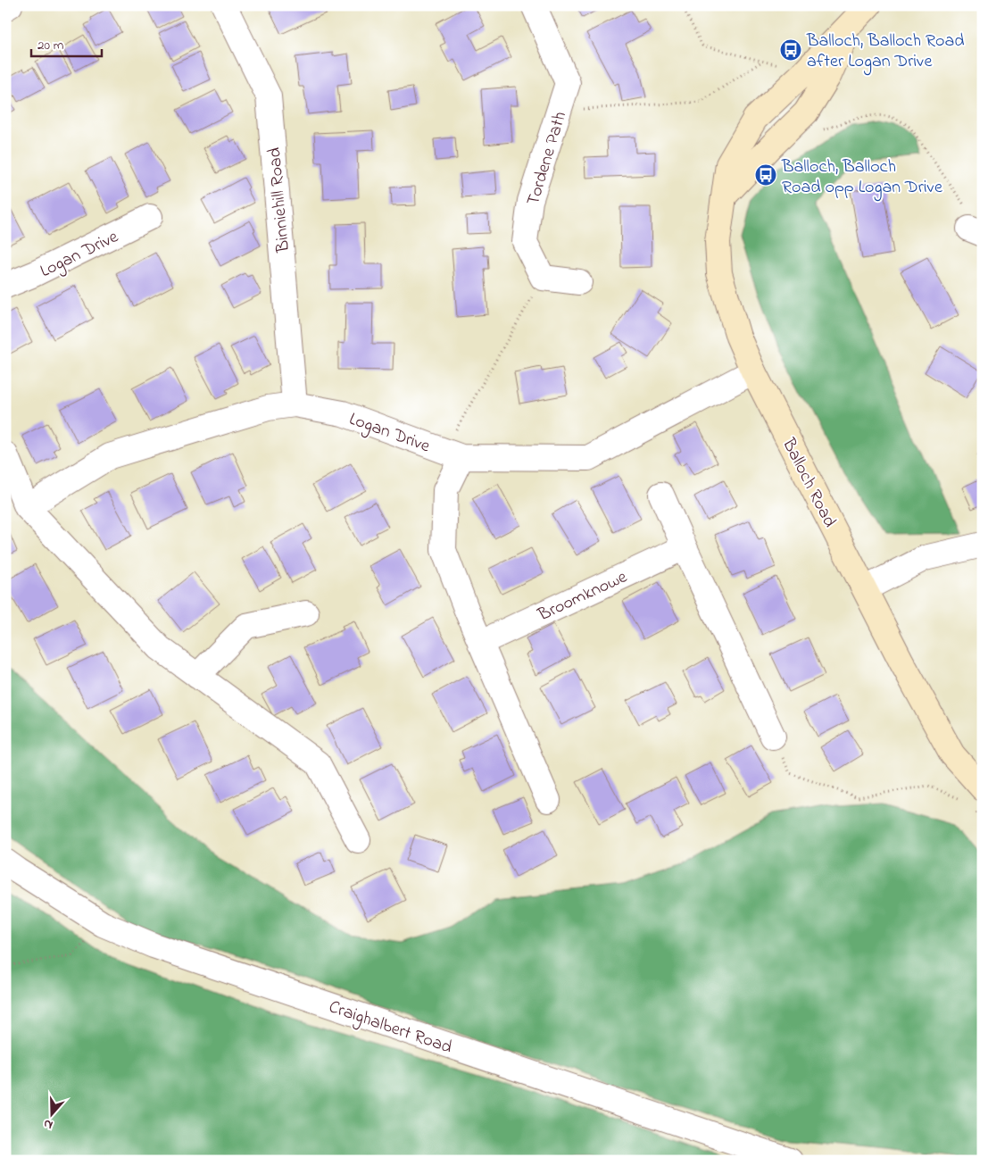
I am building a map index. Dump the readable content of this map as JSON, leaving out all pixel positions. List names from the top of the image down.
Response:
{
  "streets": {
    "street": [
      "Tordene Path",
      "Binniehill Road",
      "Logan Drive",
      "Balloch Road",
      "Broomknowe",
      "Craighalbert Road"
    ]
  },
  "crossings": [
    ["Binniehill Road", "Logan Drive"],
    ["Logan Drive", "Balloch Road"]
  ],
  "places": {
    "bus stop": ["Balloch, Balloch Road after Logan Drive", "Balloch, Balloch Road opp Logan Drive"]
  },
  "scale_bar": "20 m",
  "north": "bottom"
}
